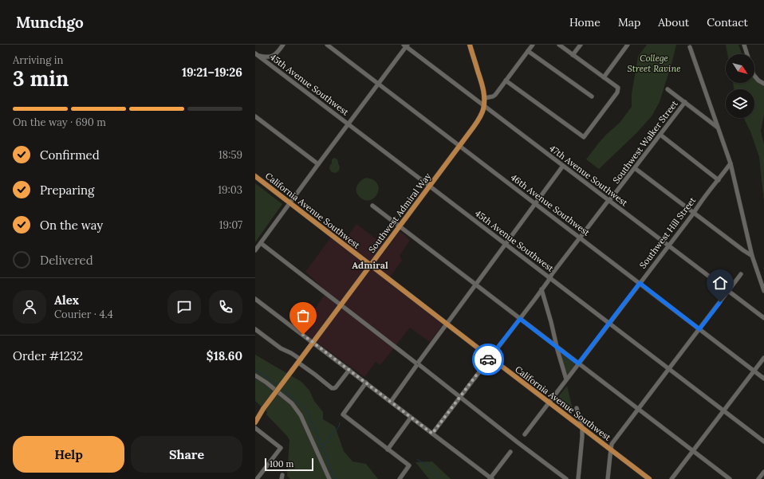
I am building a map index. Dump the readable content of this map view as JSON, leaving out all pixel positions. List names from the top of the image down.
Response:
{
  "streets": {
    "main road": ["California Avenue Southwest", "Southwest Admiral Way"],
    "street": [
      "45th Avenue Southwest",
      "Southwest Walker Street",
      "47th Avenue Southwest",
      "46th Avenue Southwest",
      "Southwest Hill Street"
    ]
  },
  "crossings": [
    ["45th Avenue Southwest", "Southwest Walker Street"],
    ["45th Avenue Southwest", "Southwest Admiral Way"],
    ["45th Avenue Southwest", "Southwest Hill Street"],
    ["Southwest Walker Street", "47th Avenue Southwest"],
    ["Southwest Walker Street", "46th Avenue Southwest"],
    ["Southwest Walker Street", "California Avenue Southwest"],
    ["47th Avenue Southwest", "Southwest Admiral Way"],
    ["47th Avenue Southwest", "Southwest Hill Street"],
    ["46th Avenue Southwest", "Southwest Admiral Way"],
    ["46th Avenue Southwest", "Southwest Hill Street"],
    ["California Avenue Southwest", "Southwest Admiral Way"],
    ["California Avenue Southwest", "Southwest Hill Street"]
  ],
  "districts": ["Admiral"],
  "parks": ["College Street Ravine"],
  "scale_bar": "100 m",
  "north": "bottom right",
  "page": {
    "header": "Munchgo",
    "nav": [
      "Home",
      "Map",
      "About",
      "Contact"
    ],
    "heading": ["3 min", "Arriving in", "19:21–19:26"],
    "panel": [
      "Alex",
      "Courier · 4.4",
      "Order #1232",
      "$18.60"
    ],
    "bar": "On the way · 690 m",
    "list": [
      ["Confirmed", "18:59"],
      ["Preparing", "19:03"],
      ["On the way", "19:07"],
      "Delivered"
    ],
    "buttons": ["Help", "Share"],
    "scale": "100 m"
  }
}
